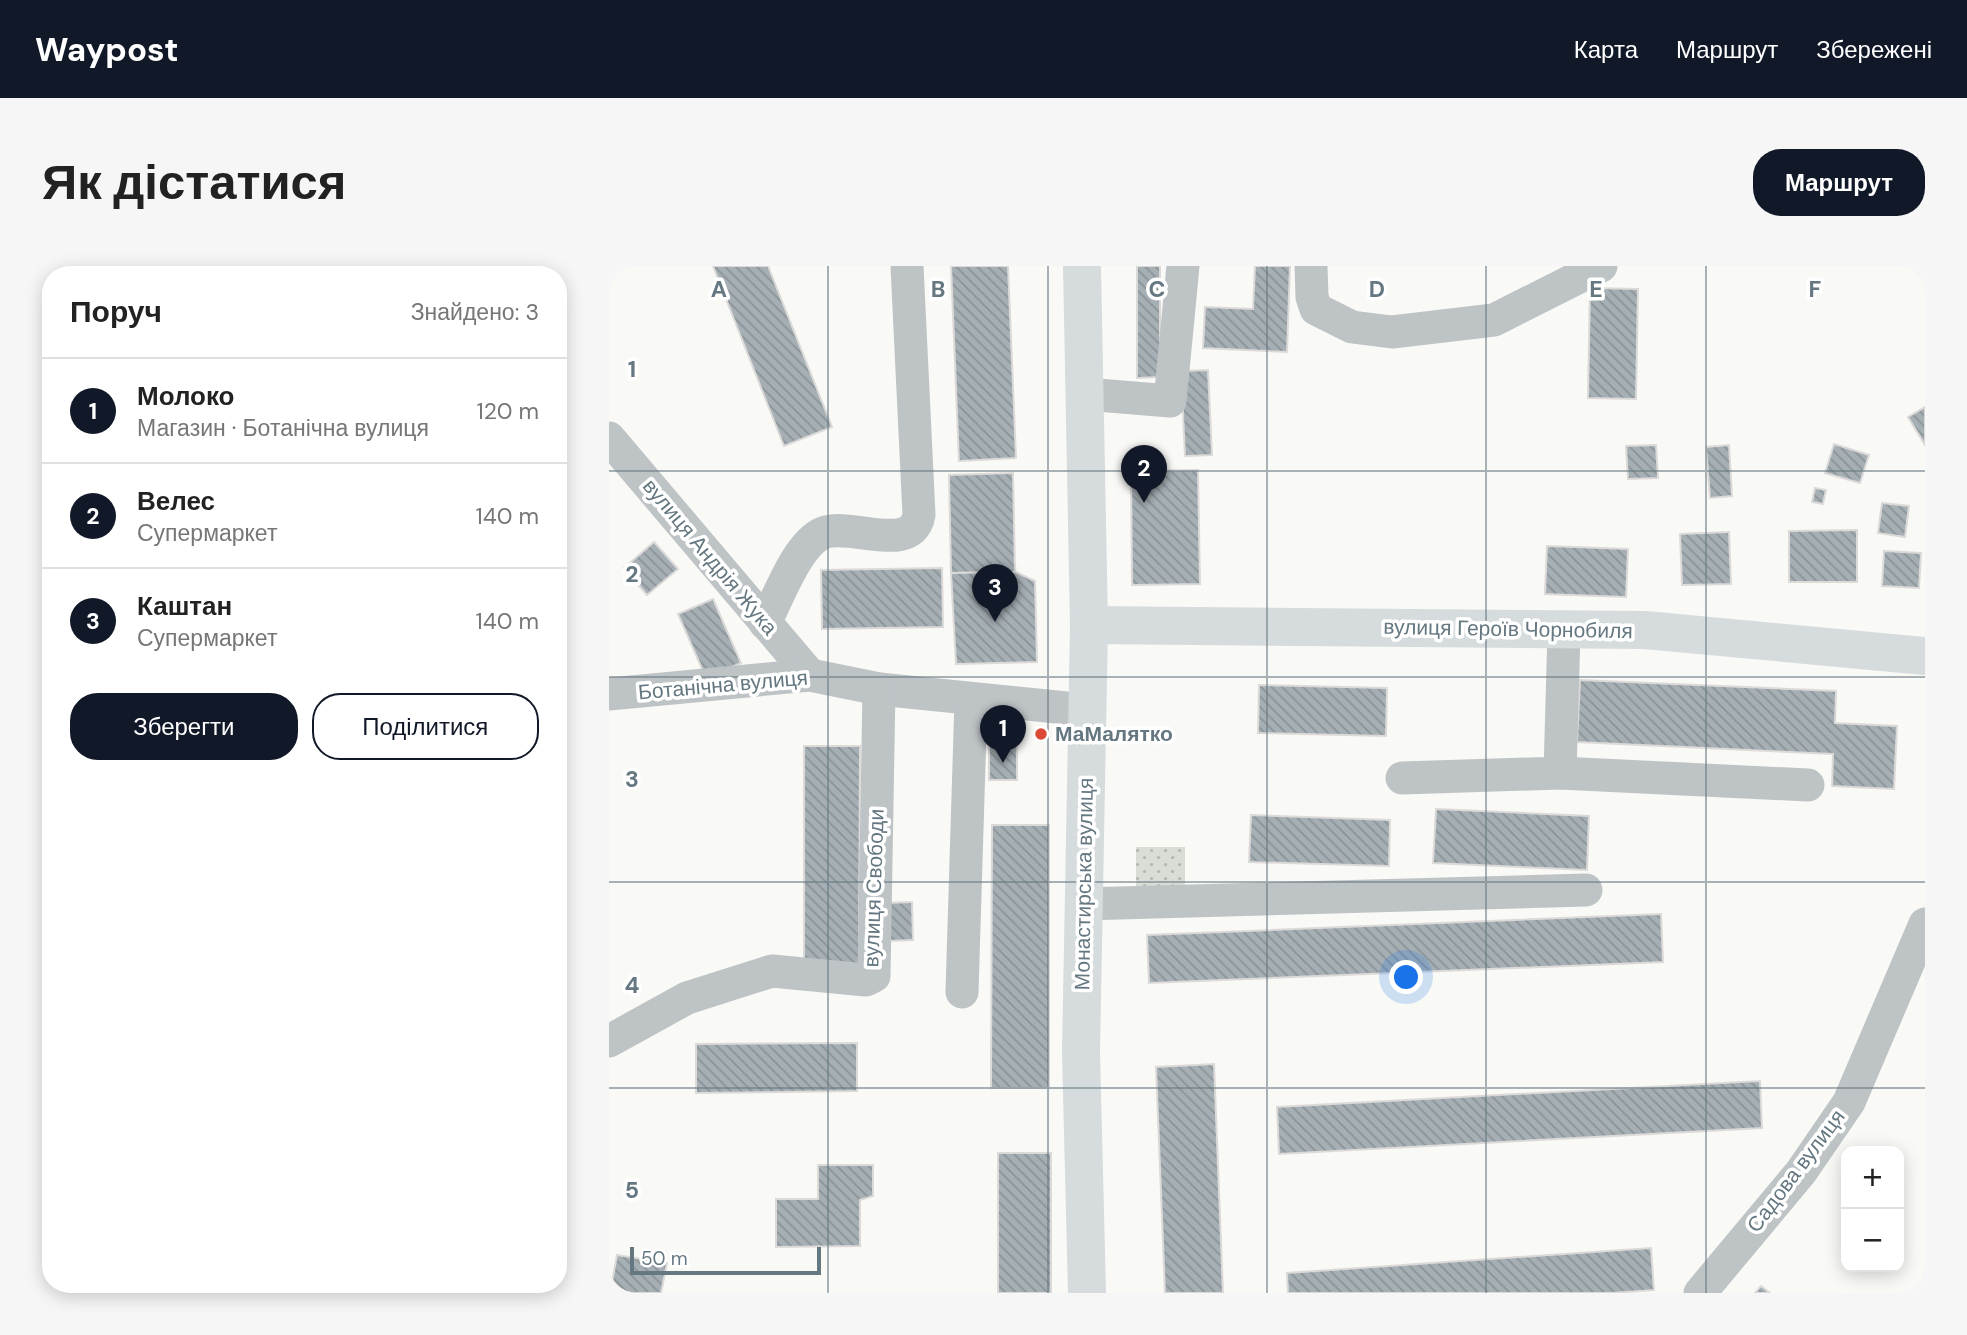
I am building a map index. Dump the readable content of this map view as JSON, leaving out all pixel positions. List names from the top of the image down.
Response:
{
  "streets": {
    "main road": ["вулиця Героїв Чорнобиля", "Монастирська вулиця"],
    "street": [
      "вулиця Андрія Жука",
      "Ботанічна вулиця",
      "вулиця Свободи",
      "Садова вулиця"
    ]
  },
  "crossings": [
    ["вулиця Андрія Жука", "Ботанічна вулиця"],
    ["вулиця Героїв Чорнобиля", "Монастирська вулиця"],
    ["Ботанічна вулиця", "Монастирська вулиця"],
    ["Ботанічна вулиця", "вулиця Свободи"]
  ],
  "places": ["МаМалятко"],
  "scale_bar": "50 m",
  "page": {
    "header": "Waypost",
    "nav": ["Карта", "Маршрут", "Збережені"],
    "buttons": [
      "Маршрут",
      ["Зберегти", "Поділитися"]
    ],
    "title": "Як дістатися",
    "heading": ["Поруч", "Знайдено: 3"],
    "list": [
      {
        "mark": "1",
        "name": "Молоко",
        "note": "Магазин · Ботанічна вулиця",
        "value": "120 m"
      },
      {
        "mark": "2",
        "name": "Велес",
        "note": "Супермаркет",
        "value": "140 m"
      },
      {
        "mark": "3",
        "name": "Каштан",
        "note": "Супермаркет",
        "value": "140 m"
      }
    ],
    "pins": ["2", "3", "1"],
    "map_buttons": ["+", "−"],
    "scale": "50 m"
  },
  "grid": {
    "columns": [
      "A",
      "B",
      "C",
      "D",
      "E",
      "F"
    ],
    "rows": [
      "1",
      "2",
      "3",
      "4",
      "5"
    ]
  }
}
